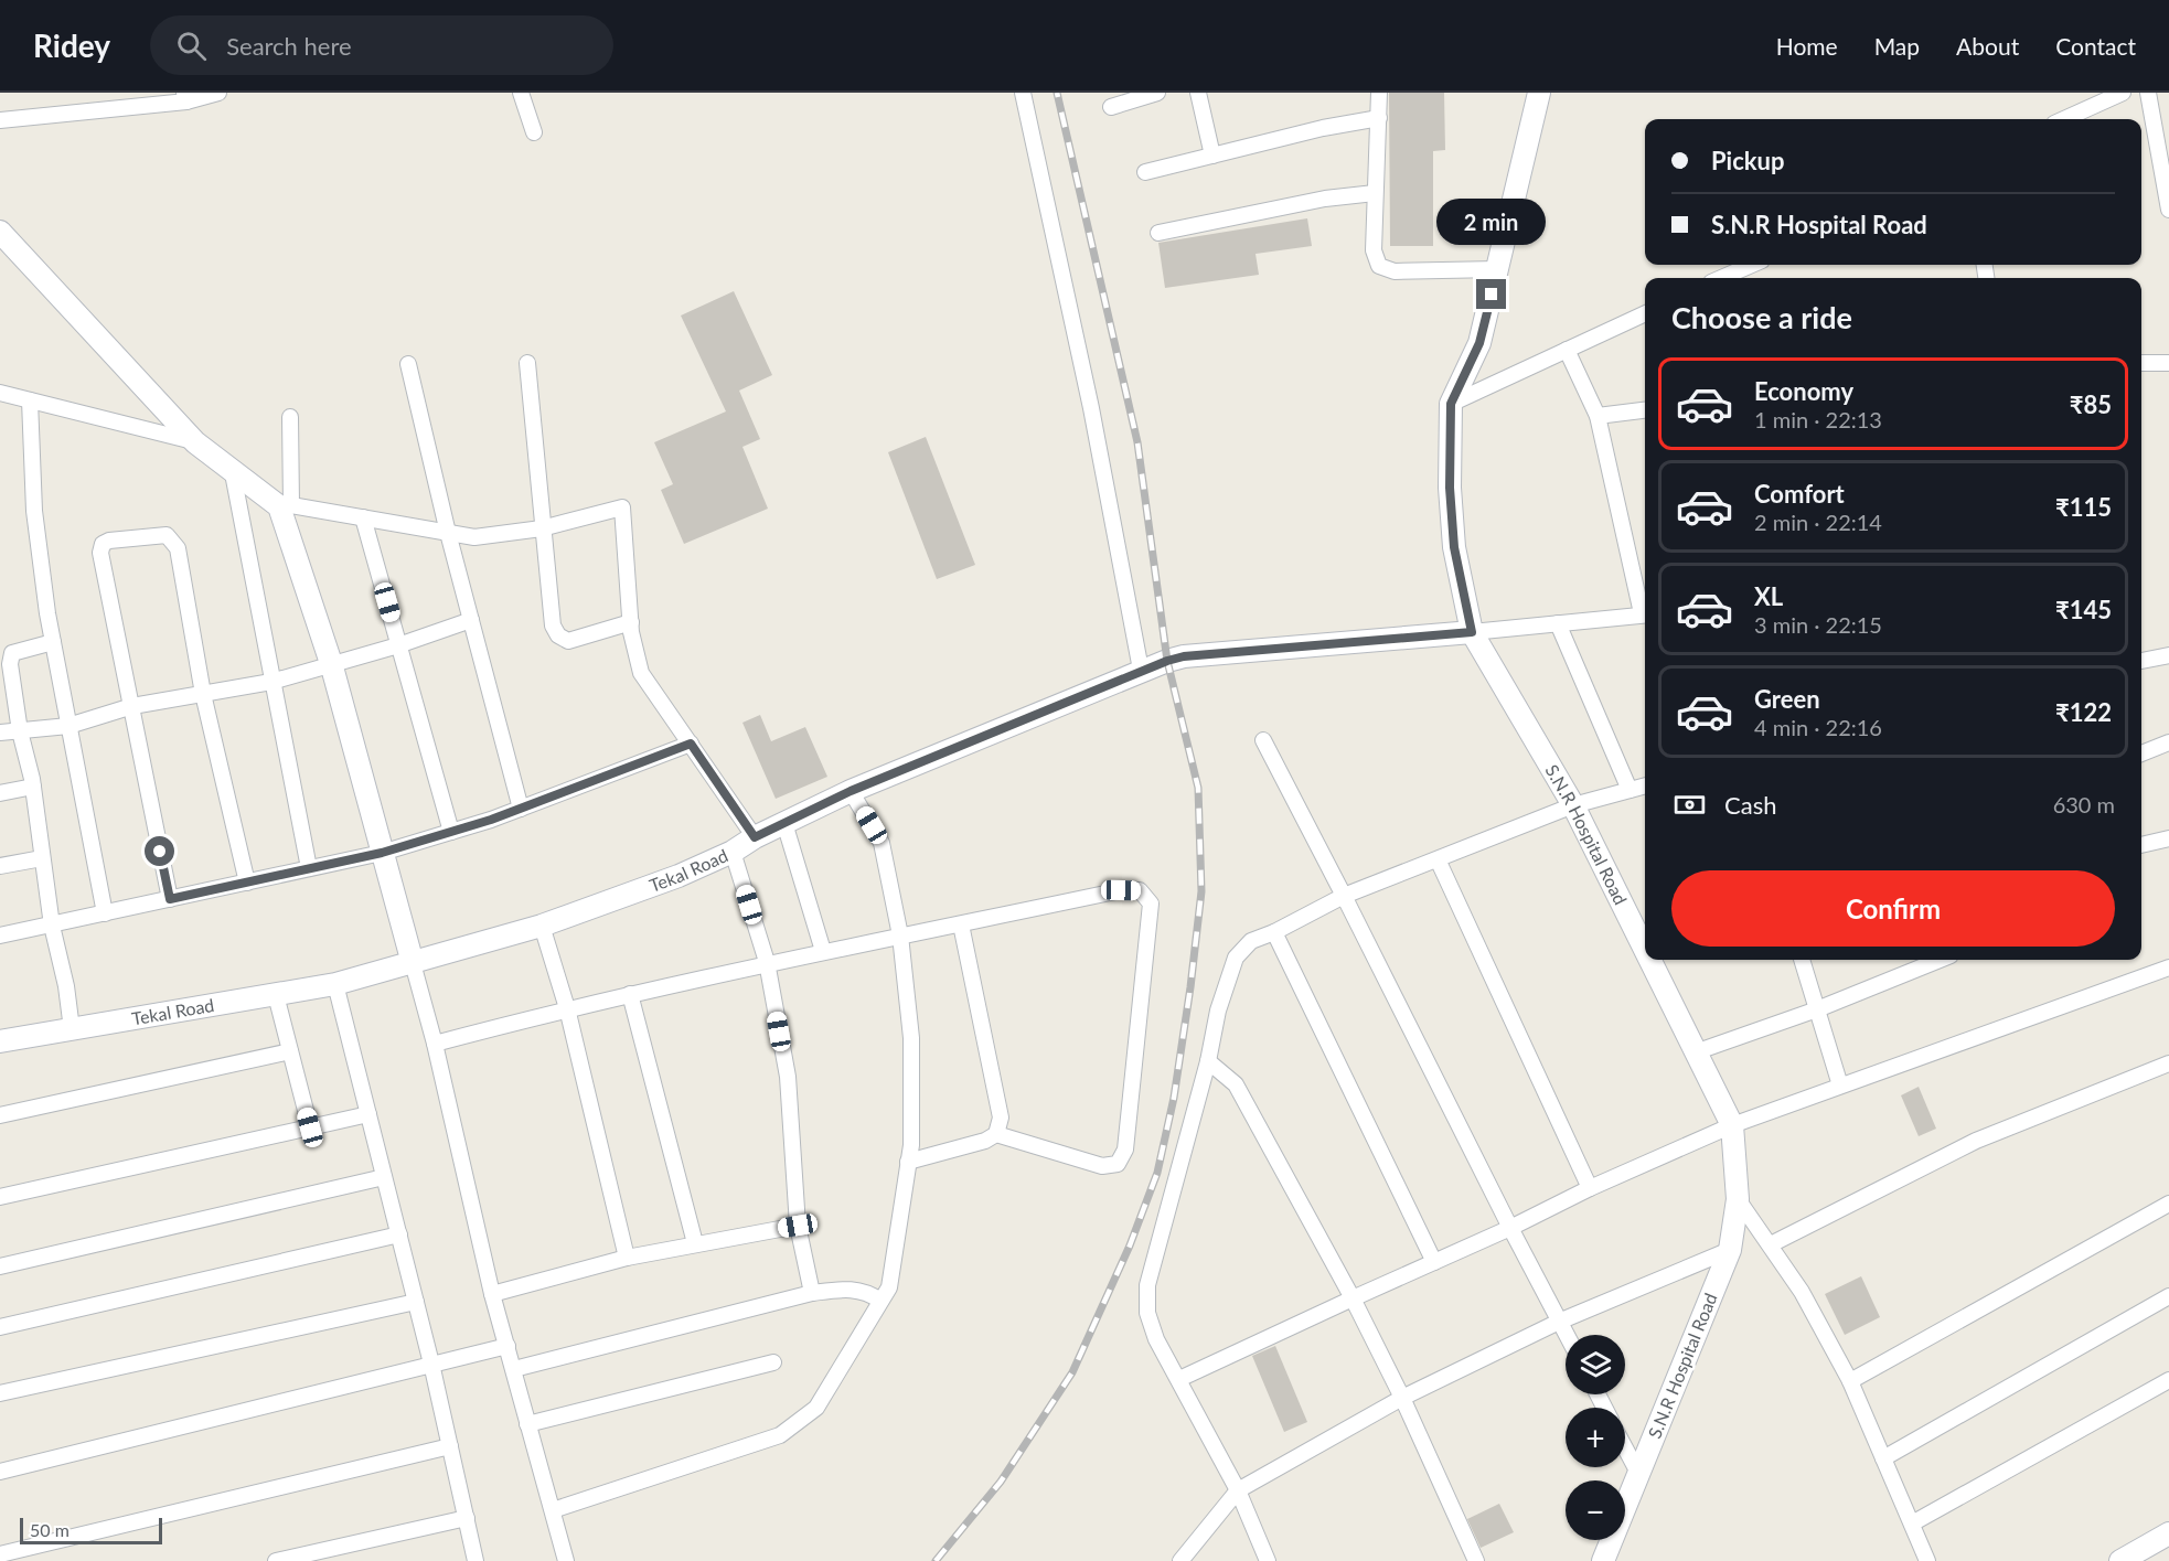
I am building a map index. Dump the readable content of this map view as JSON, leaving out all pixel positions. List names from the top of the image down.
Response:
{
  "streets": {
    "main road": ["S.N.R Hospital Road", "Tekal Road"]
  },
  "crossings": [
    ["S.N.R Hospital Road", "Tekal Road"]
  ],
  "scale_bar": "50 m",
  "page": {
    "header": "Ridey",
    "search": "Search here",
    "nav": [
      "Home",
      "Map",
      "About",
      "Contact"
    ],
    "banner": ["Pickup", "S.N.R Hospital Road"],
    "bubble": "2 min",
    "heading": "Choose a ride",
    "list": [
      {
        "name": "Economy",
        "note": "1 min · 22:13",
        "value": "₹85"
      },
      {
        "name": "Comfort",
        "note": "2 min · 22:14",
        "value": "₹115"
      },
      {
        "name": "XL",
        "note": "3 min · 22:15",
        "value": "₹145"
      },
      {
        "name": "Green",
        "note": "4 min · 22:16",
        "value": "₹122"
      }
    ],
    "pay": ["Cash", "630 m"],
    "buttons": "Confirm",
    "map_buttons": ["+", "−"],
    "scale": "50 m"
  }
}
